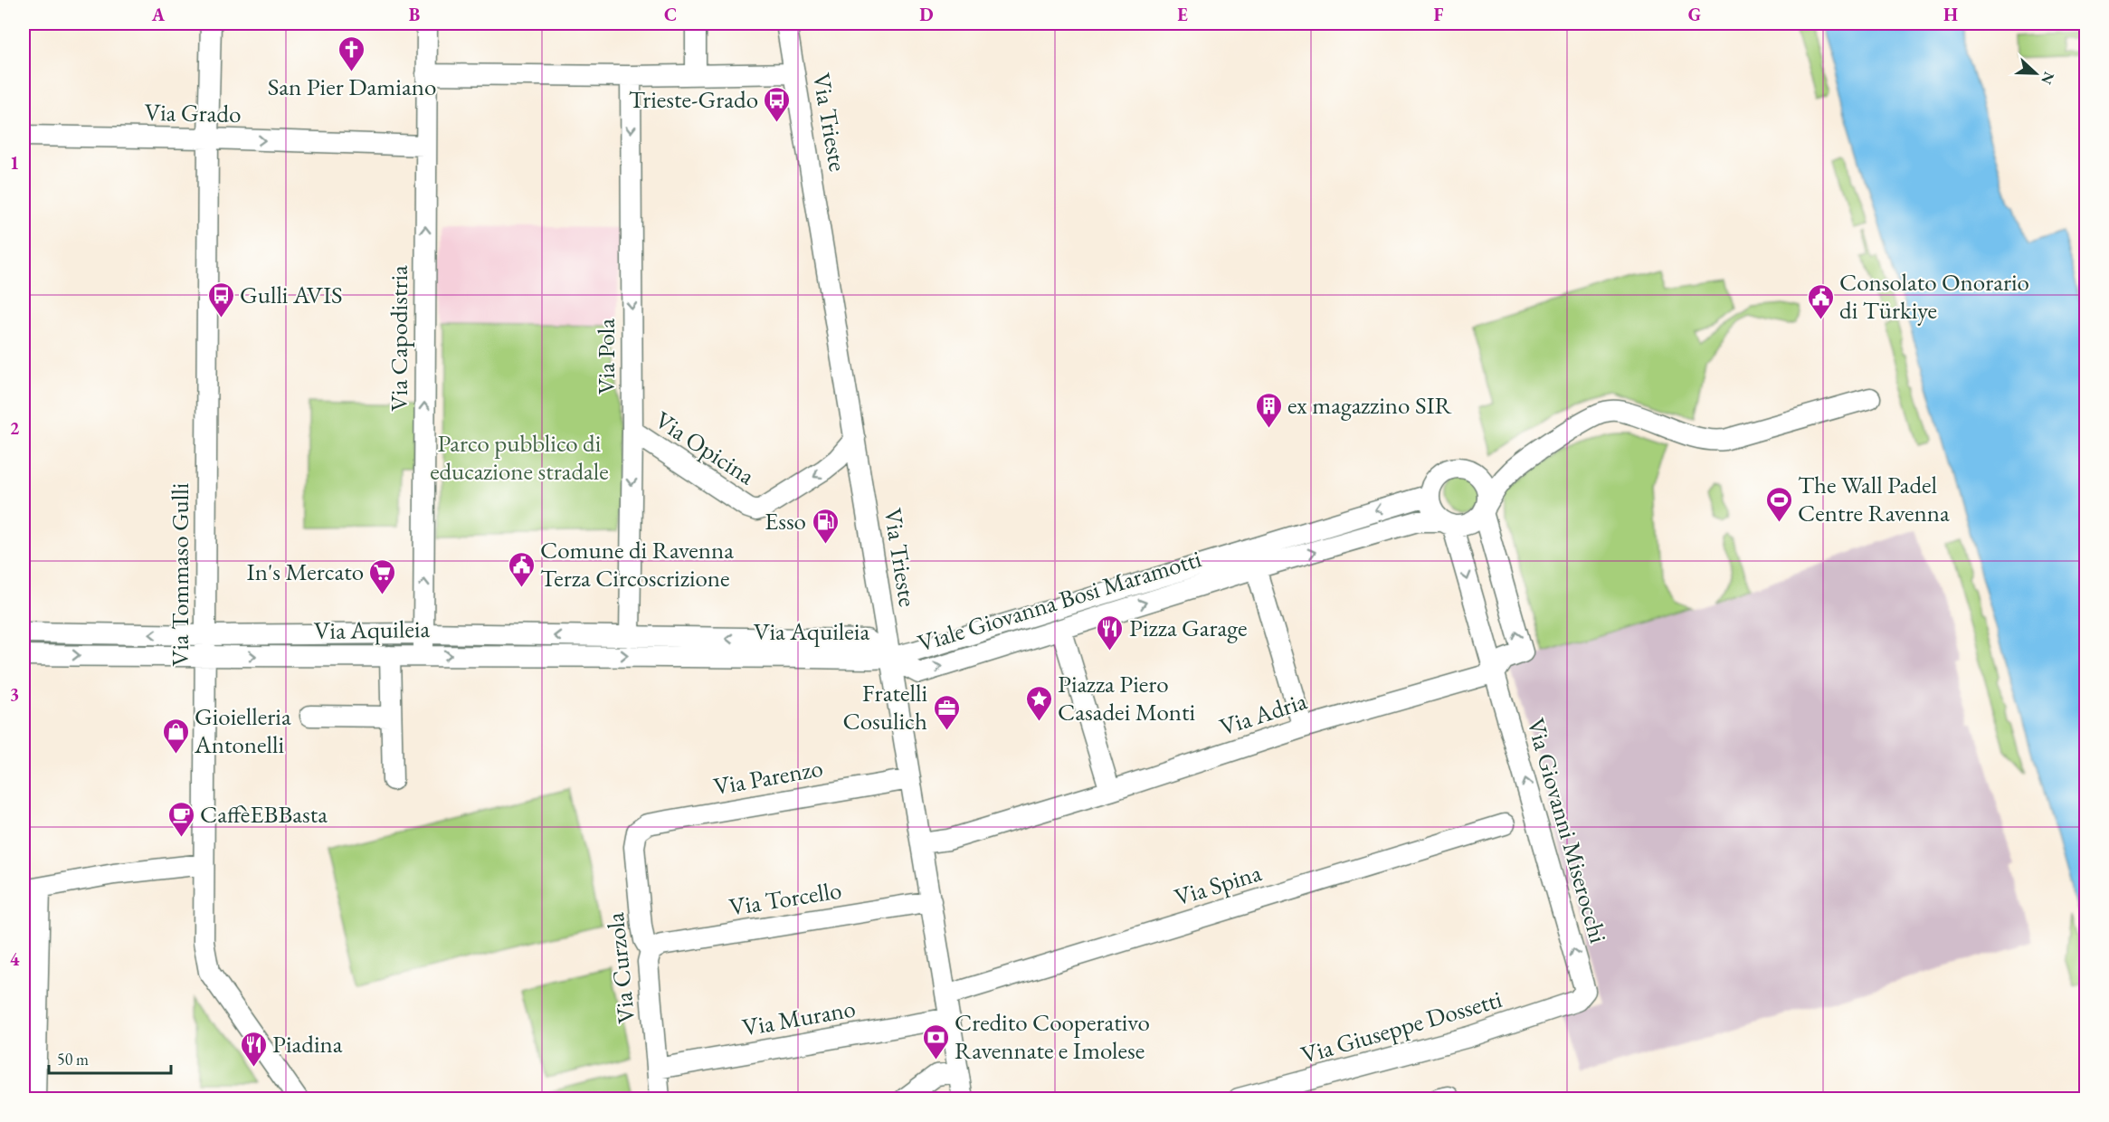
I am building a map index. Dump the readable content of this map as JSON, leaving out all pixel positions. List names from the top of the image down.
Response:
{
  "streets": {
    "street": [
      "Via Grado",
      "Via Trieste",
      "Via Capodistria",
      "Via Pola",
      "Via Opicina",
      "Via Tommaso Gulli",
      "Viale Giovanna Bosi Maramotti",
      "Via Aquileia",
      "Via Adria",
      "Via Parenzo",
      "Via Giovanni Miserocchi",
      "Via Spina",
      "Via Torcello",
      "Via Curzola",
      "Via Murano",
      "Via Giuseppe Dossetti"
    ]
  },
  "crossings": [
    ["Via Grado", "Via Capodistria"],
    ["Via Grado", "Via Tommaso Gulli"],
    ["Via Trieste", "Via Opicina"],
    ["Via Trieste", "Viale Giovanna Bosi Maramotti"],
    ["Via Trieste", "Via Aquileia"],
    ["Via Trieste", "Via Adria"],
    ["Via Trieste", "Via Parenzo"],
    ["Via Trieste", "Via Spina"],
    ["Via Trieste", "Via Torcello"],
    ["Via Trieste", "Via Murano"],
    ["Via Capodistria", "Via Aquileia"],
    ["Via Pola", "Via Opicina"],
    ["Via Pola", "Via Aquileia"],
    ["Via Tommaso Gulli", "Via Aquileia"],
    ["Viale Giovanna Bosi Maramotti", "Via Aquileia"],
    ["Viale Giovanna Bosi Maramotti", "Via Giovanni Miserocchi"],
    ["Via Adria", "Via Giovanni Miserocchi"],
    ["Via Parenzo", "Via Curzola"],
    ["Via Giovanni Miserocchi", "Via Giuseppe Dossetti"],
    ["Via Torcello", "Via Curzola"],
    ["Via Curzola", "Via Murano"]
  ],
  "one_way": [
    "Via Grado",
    "Via Capodistria",
    "Via Pola",
    "Via Opicina"
  ],
  "parks": ["Parco pubblico di educazione stradale"],
  "places": {
    "church": ["San Pier Damiano"],
    "bus stop": ["Trieste-Grado", "Gulli AVIS"],
    "public building": ["Consolato Onorario di Türkiye", "Comune di Ravenna Terza Circoscrizione"],
    "building": ["ex magazzino SIR"],
    "sports": ["The Wall Padel Centre Ravenna"],
    "fuel station": ["Esso"],
    "supermarket": ["In's Mercato"],
    "restaurant": ["Pizza Garage", "Piadina"],
    "place": ["Piazza Piero Casadei Monti"],
    "office": ["Fratelli Cosulich"],
    "shop": ["Gioielleria Antonelli"],
    "cafe": ["CaffèEBBasta"],
    "bank": ["Credito Cooperativo Ravennate e Imolese"]
  },
  "scale_bar": "50 m",
  "north": "right",
  "grid": {
    "columns": [
      "A",
      "B",
      "C",
      "D",
      "E",
      "F",
      "G",
      "H"
    ],
    "rows": [
      "1",
      "2",
      "3",
      "4"
    ]
  }
}
